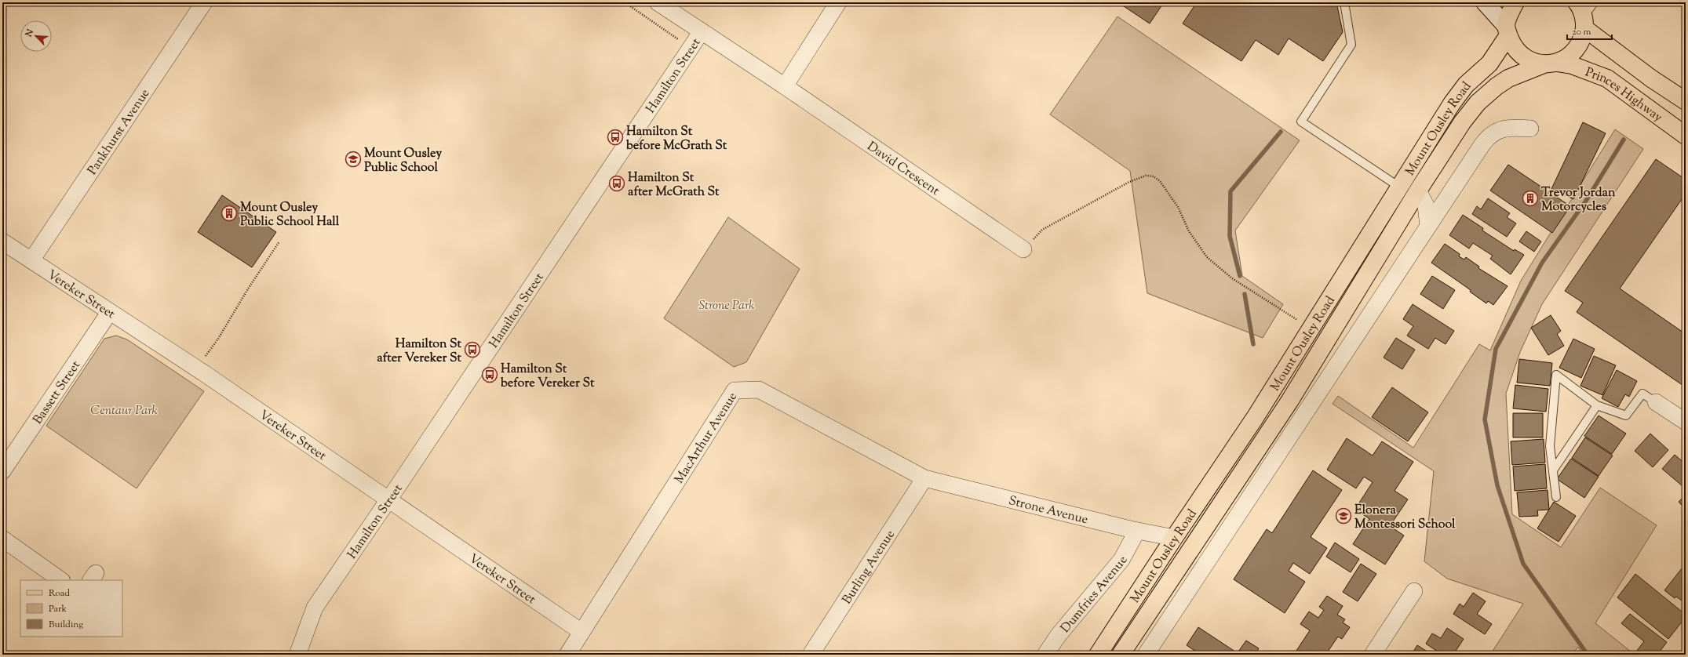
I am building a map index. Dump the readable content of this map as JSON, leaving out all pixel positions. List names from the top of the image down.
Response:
{
  "streets": {
    "main road": ["Princes Highway", "Mount Ousley Road"],
    "street": [
      "Hamilton Street",
      "Pankhurst Avenue",
      "David Crescent",
      "Vereker Street",
      "Bassett Street",
      "MacArthur Avenue",
      "Strone Avenue",
      "Burling Avenue",
      "Dumfries Avenue"
    ]
  },
  "crossings": [
    ["Hamilton Street", "David Crescent"],
    ["Hamilton Street", "Vereker Street"],
    ["Princes Highway", "Mount Ousley Road"],
    ["Mount Ousley Road", "Strone Avenue"],
    ["Pankhurst Avenue", "Vereker Street"],
    ["Vereker Street", "Bassett Street"],
    ["Vereker Street", "MacArthur Avenue"],
    ["MacArthur Avenue", "Strone Avenue"],
    ["MacArthur Avenue", "Burling Avenue"],
    ["Strone Avenue", "Burling Avenue"],
    ["Strone Avenue", "Dumfries Avenue"]
  ],
  "parks": ["Strone Park", "Centaur Park"],
  "places": {
    "bus stop": [
      "Hamilton St before McGrath St",
      "Hamilton St after McGrath St",
      "Hamilton St after Vereker St",
      "Hamilton St before Vereker St"
    ],
    "school or university": ["Mount Ousley Public School", "Elonera Montessori School"],
    "building": ["Trevor Jordan Motorcycles", "Mount Ousley Public School Hall"]
  },
  "legend": ["Road", "Park", "Building"],
  "scale_bar": "20 m",
  "north": "top left"
}
